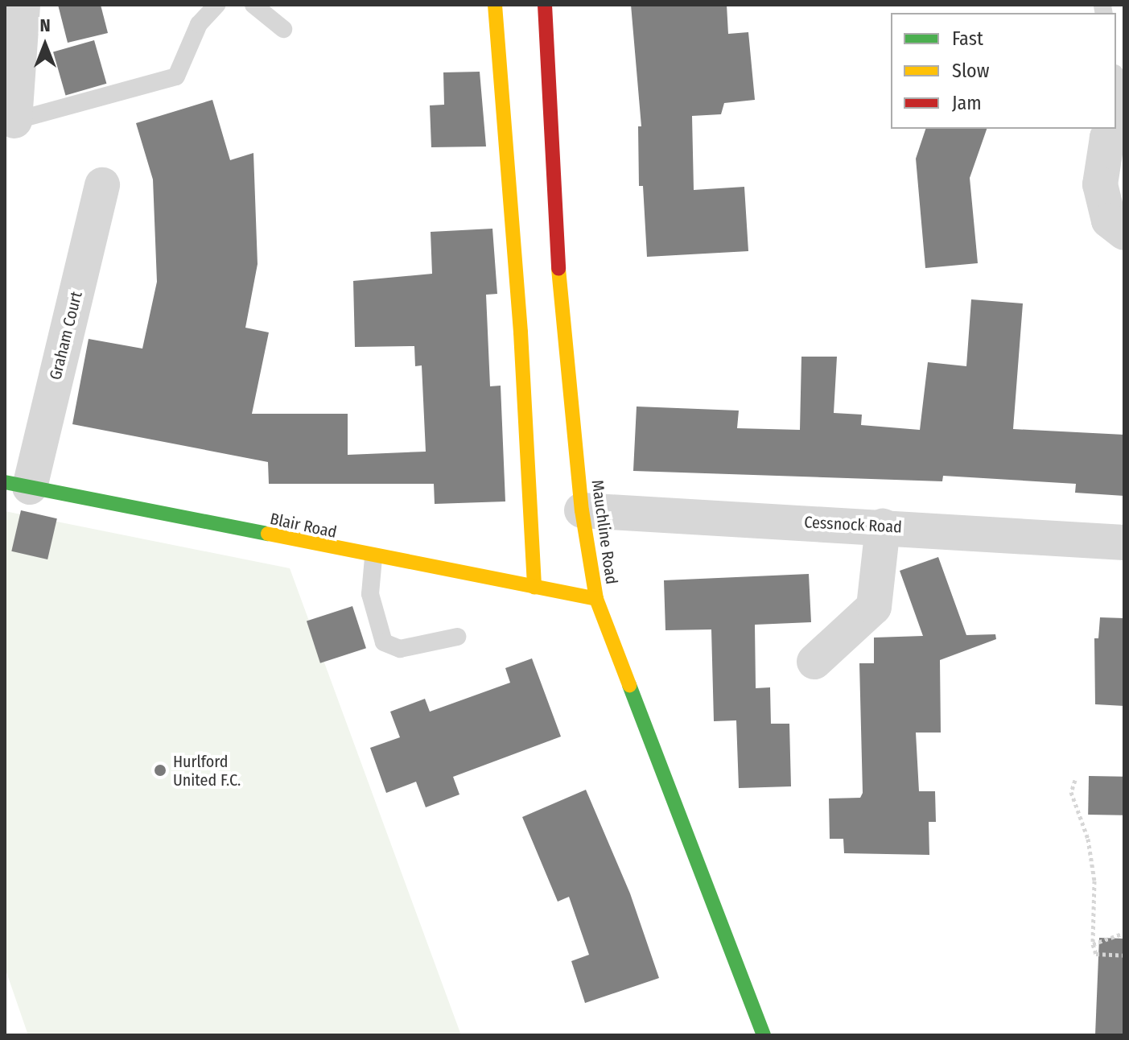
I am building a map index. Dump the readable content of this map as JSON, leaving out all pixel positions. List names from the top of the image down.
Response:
{
  "streets": {
    "street": [
      "Graham Court",
      "Cessnock Road",
      "Blair Road",
      "Mauchline Road"
    ]
  },
  "crossings": [
    ["Graham Court", "Blair Road"],
    ["Cessnock Road", "Mauchline Road"],
    ["Blair Road", "Mauchline Road"]
  ],
  "places": ["Hurlford United F.C."],
  "legend": ["Fast", "Slow", "Jam"],
  "north": "top"
}
